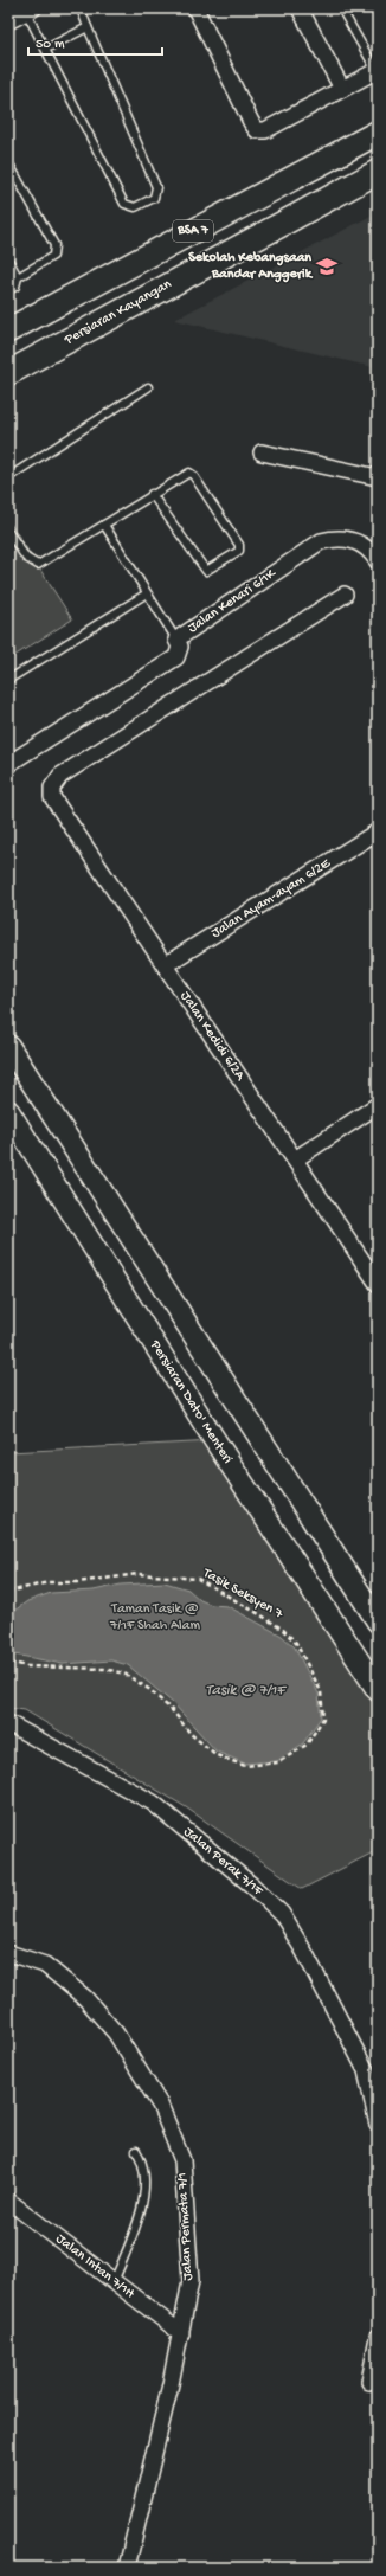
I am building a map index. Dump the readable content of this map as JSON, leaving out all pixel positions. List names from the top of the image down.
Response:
{
  "streets": {
    "main road": ["BSA 7", "Persiaran Kayangan", "Persiaran Dato' Menteri"],
    "street": [
      "Jalan Kenari 6/1K",
      "Jalan Ayam-ayam 6/2E",
      "Jalan Kedidi 6/2A",
      "Jalan Perak 7/1F",
      "Jalan Permata 7/1",
      "Jalan Intan 7/1H"
    ],
    "path": ["Tasik Seksyen 7"]
  },
  "crossings": [
    ["Jalan Ayam-ayam 6/2E", "Jalan Kedidi 6/2A"],
    ["Jalan Permata 7/1", "Jalan Intan 7/1H"]
  ],
  "water": ["Tasik @ 7/1F"],
  "parks": ["Taman Tasik @ 7/1F Shah Alam"],
  "places": {
    "school or university": ["Sekolah Kebangsaan Bandar Anggerik"]
  },
  "scale_bar": "50 m"
}
